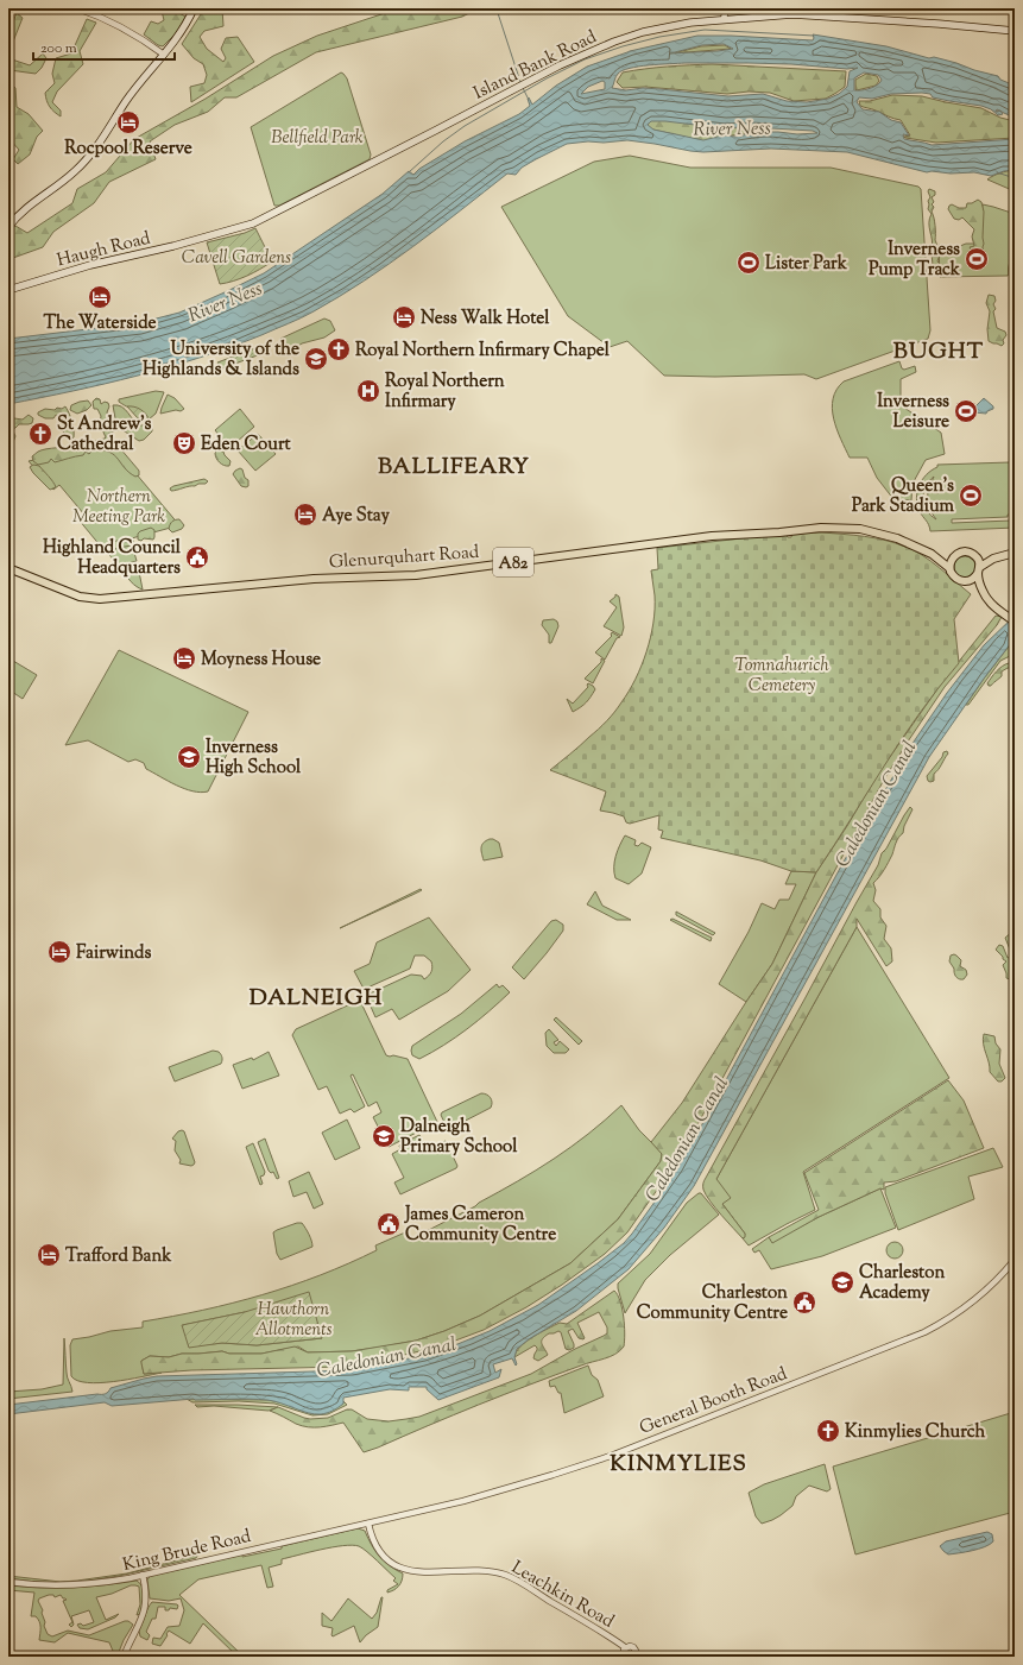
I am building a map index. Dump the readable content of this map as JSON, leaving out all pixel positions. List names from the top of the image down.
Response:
{
  "streets": {
    "main road": [
      "Island Bank Road",
      "Haugh Road",
      "Glenurquhart Road",
      "A82"
    ],
    "street": ["General Booth Road", "King Brude Road", "Leachkin Road"]
  },
  "crossings": [
    ["Island Bank Road", "Haugh Road"],
    ["General Booth Road", "King Brude Road"],
    ["General Booth Road", "Leachkin Road"],
    ["King Brude Road", "Leachkin Road"]
  ],
  "districts": [
    "BUGHT",
    "BALLIFEARY",
    "DALNEIGH",
    "KINMYLIES"
  ],
  "water": ["River Ness", "Caledonian Canal"],
  "parks": [
    "Bellfield Park",
    "Cavell Gardens",
    "Northern Meeting Park",
    "Tomnahurich Cemetery",
    "Hawthorn Allotments"
  ],
  "places": {
    "hotel": [
      "Rocpool Reserve",
      "The Waterside",
      "Ness Walk Hotel",
      "Aye Stay",
      "Moyness House",
      "Fairwinds",
      "Trafford Bank"
    ],
    "sports": [
      "Inverness Pump Track",
      "Lister Park",
      "Inverness Leisure",
      "Queen's Park Stadium"
    ],
    "church": ["Royal Northern Infirmary Chapel", "St Andrew's Cathedral", "Kinmylies Church"],
    "school or university": [
      "University of the Highlands & Islands",
      "Inverness High School",
      "Dalneigh Primary School",
      "Charleston Academy"
    ],
    "hospital": ["Royal Northern Infirmary"],
    "theatre": ["Eden Court"],
    "public building": ["Highland Council Headquarters", "James Cameron Community Centre", "Charleston Community Centre"]
  },
  "scale_bar": "200 m"
}
